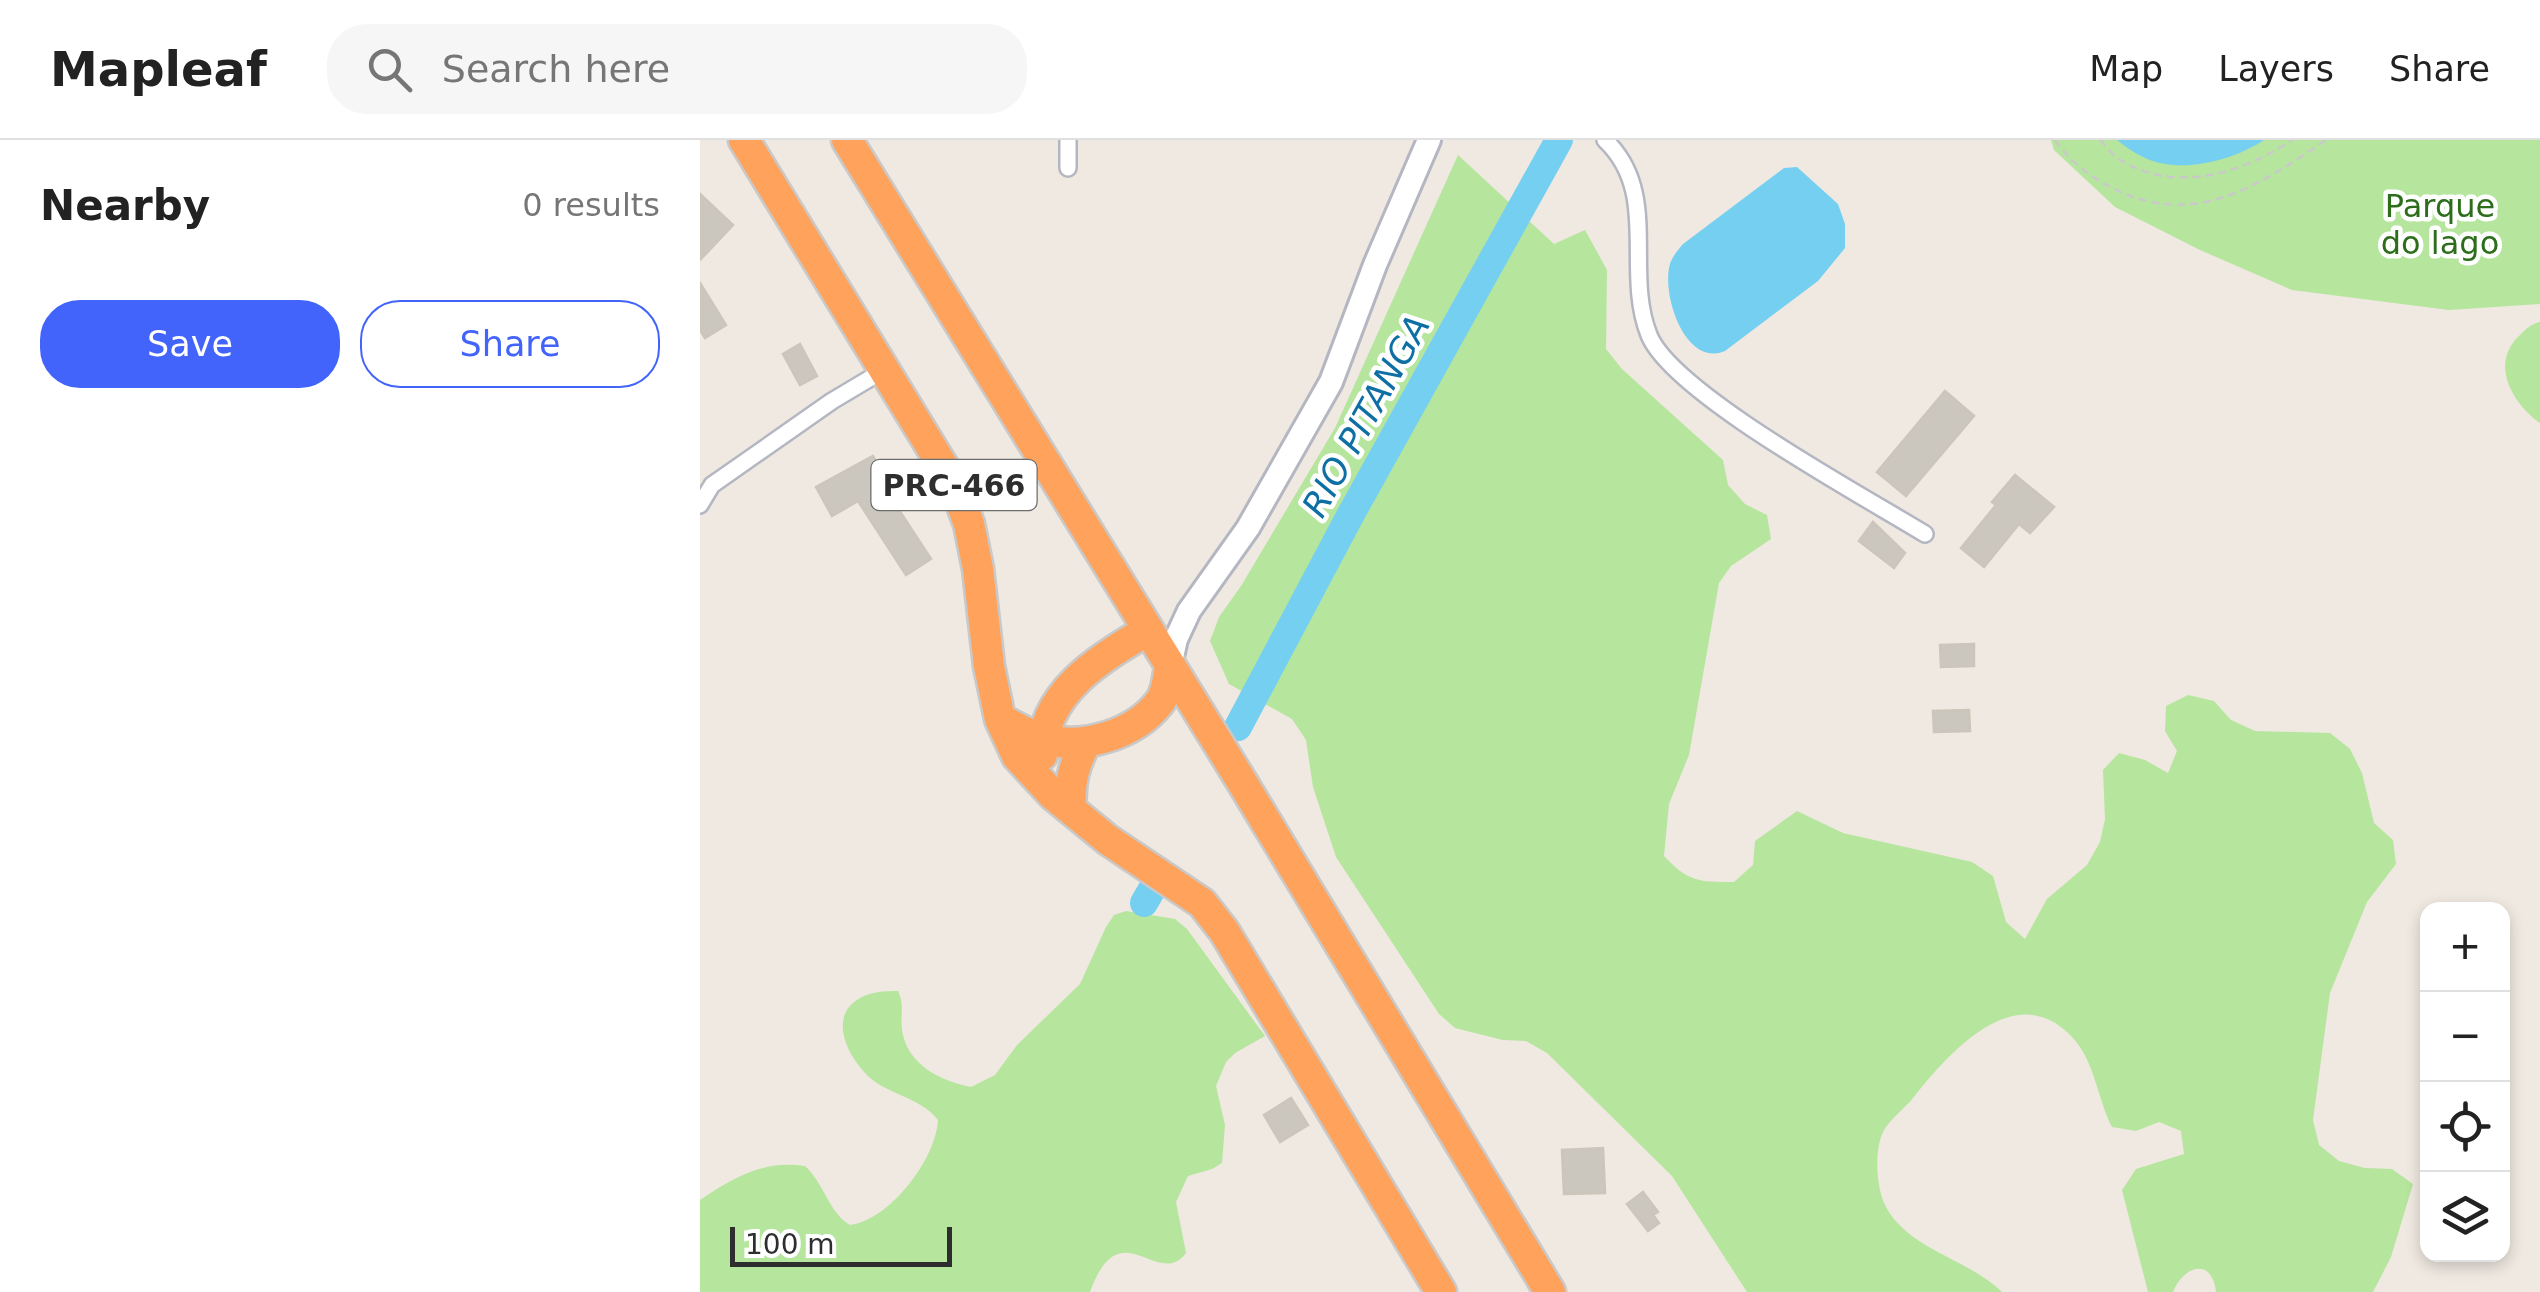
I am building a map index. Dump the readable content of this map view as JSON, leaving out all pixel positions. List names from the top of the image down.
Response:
{
  "streets": {
    "highway": ["PRC-466"]
  },
  "water": ["RIO PITANGA"],
  "parks": ["Parque do lago"],
  "scale_bar": "100 m",
  "page": {
    "header": "Mapleaf",
    "search": "Search here",
    "nav": ["Map", "Layers", "Share"],
    "heading": ["Nearby", "0 results"],
    "buttons": ["Save", "Share"],
    "map_buttons": ["+", "−"],
    "scale": "100 m"
  }
}
